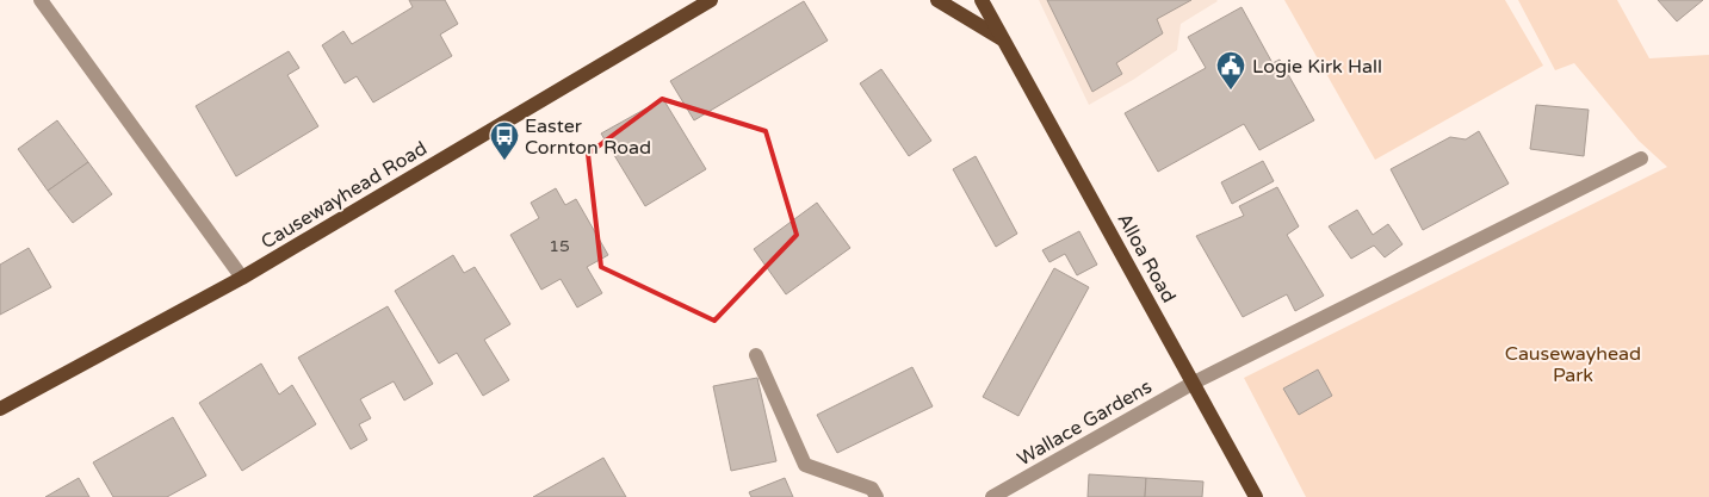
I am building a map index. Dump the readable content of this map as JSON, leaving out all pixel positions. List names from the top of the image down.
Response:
{
  "streets": {
    "main road": ["Causewayhead Road", "Alloa Road"],
    "street": ["Wallace Gardens"]
  },
  "crossings": [
    ["Alloa Road", "Wallace Gardens"]
  ],
  "parks": ["Causewayhead Park"],
  "places": {
    "public building": ["Logie Kirk Hall"],
    "bus stop": ["Easter Cornton Road"]
  },
  "house_numbers": ["15"]
}
